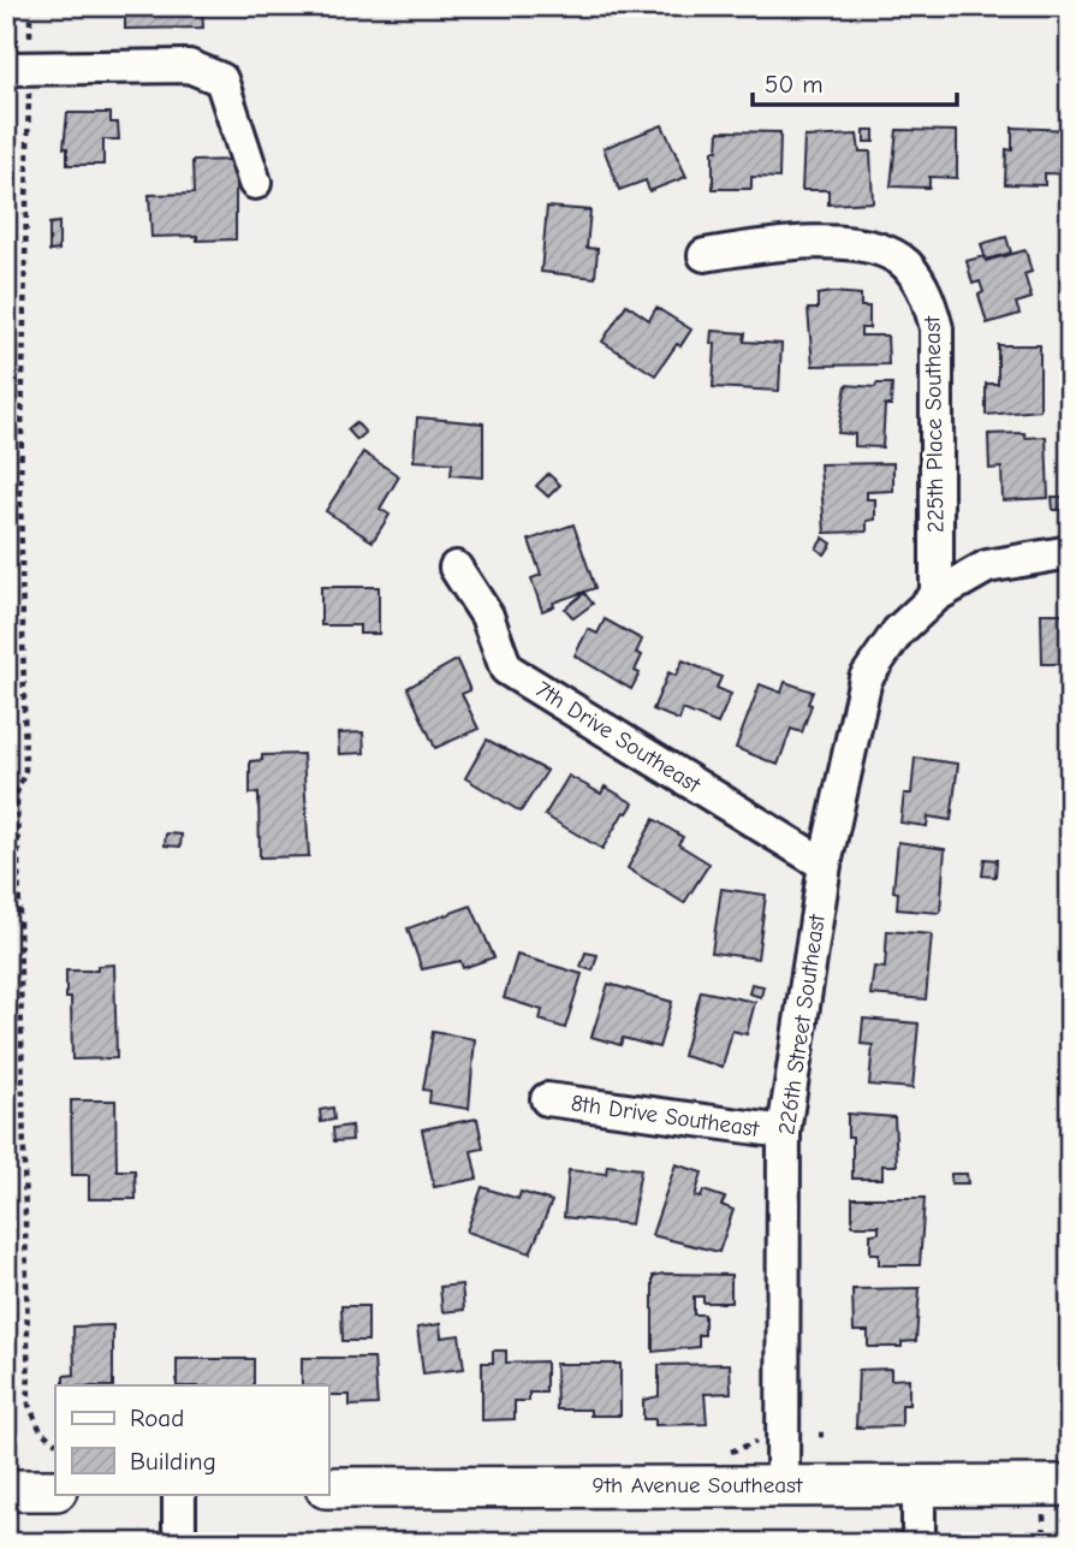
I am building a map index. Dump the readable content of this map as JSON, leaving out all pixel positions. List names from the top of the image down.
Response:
{
  "streets": {
    "main road": ["9th Avenue Southeast"],
    "street": [
      "225th Place Southeast",
      "7th Drive Southeast",
      "226th Street Southeast",
      "8th Drive Southeast"
    ]
  },
  "crossings": [
    ["225th Place Southeast", "226th Street Southeast"],
    ["7th Drive Southeast", "226th Street Southeast"],
    ["226th Street Southeast", "8th Drive Southeast"],
    ["226th Street Southeast", "9th Avenue Southeast"]
  ],
  "legend": ["Road", "Building"],
  "scale_bar": "50 m"
}
